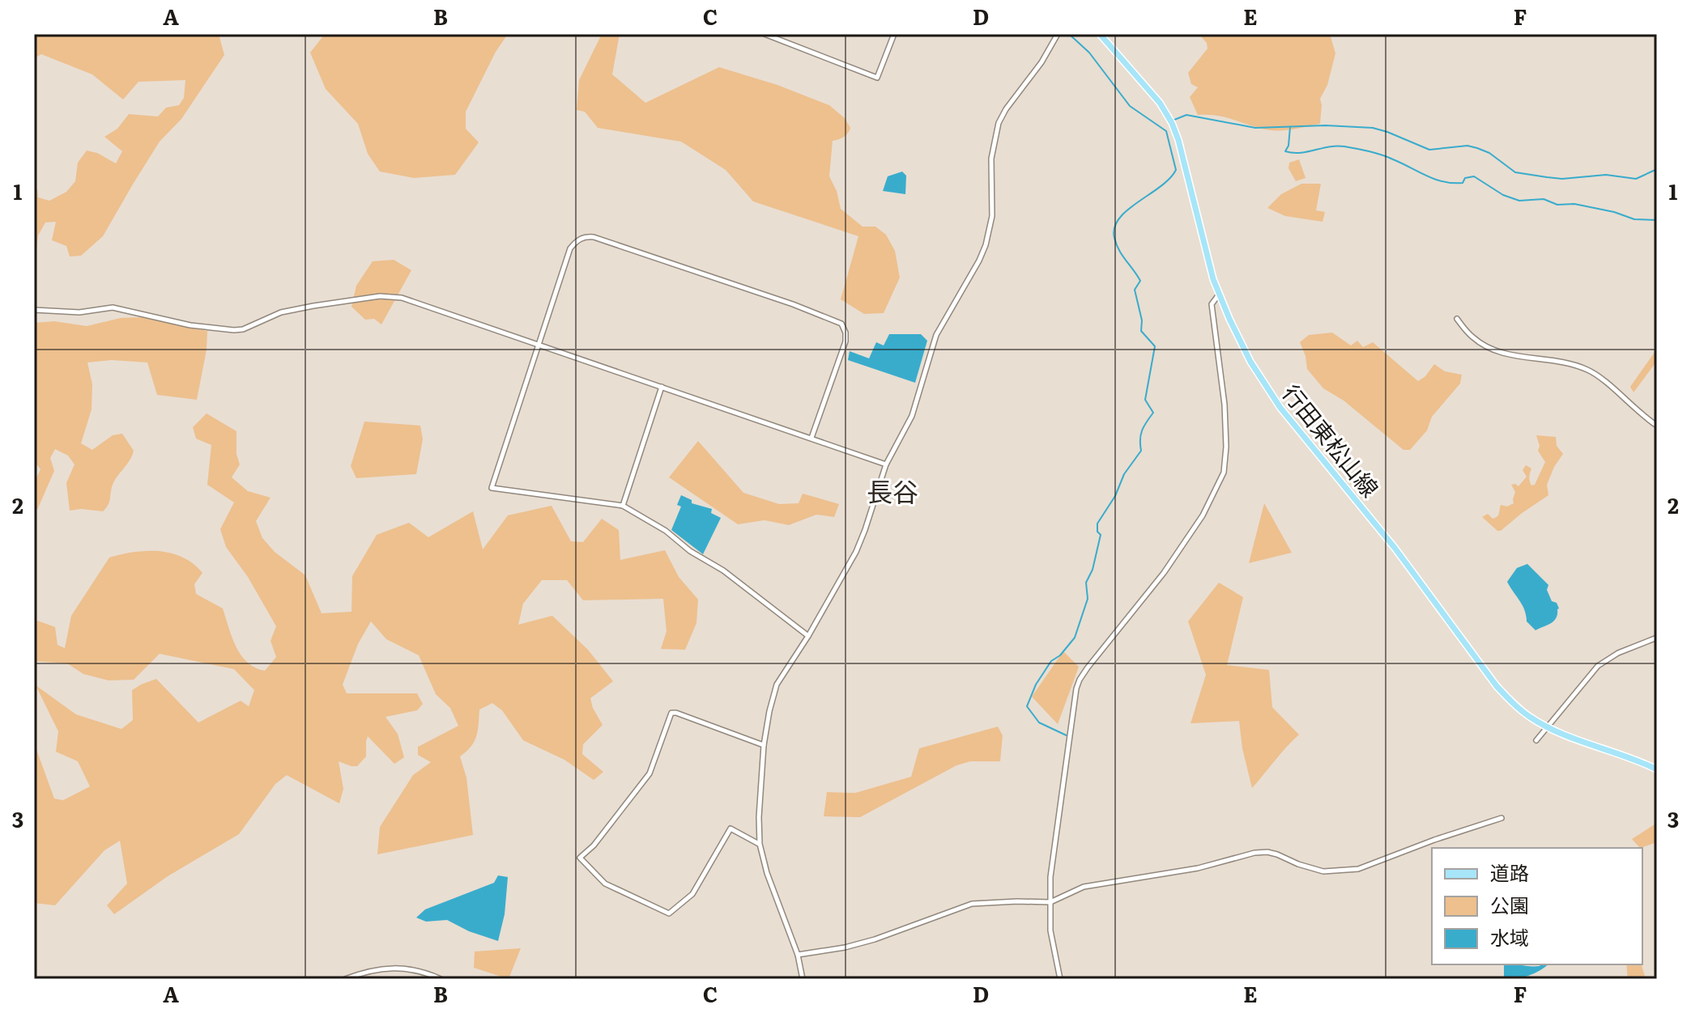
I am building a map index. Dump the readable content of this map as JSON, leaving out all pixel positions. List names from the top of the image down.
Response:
{
  "streets": {
    "main road": ["行田東松山線"]
  },
  "districts": ["長谷"],
  "legend": ["道路", "公園", "水域"],
  "grid": {
    "columns": [
      "A",
      "B",
      "C",
      "D",
      "E",
      "F"
    ],
    "rows": ["1", "2", "3"]
  }
}
